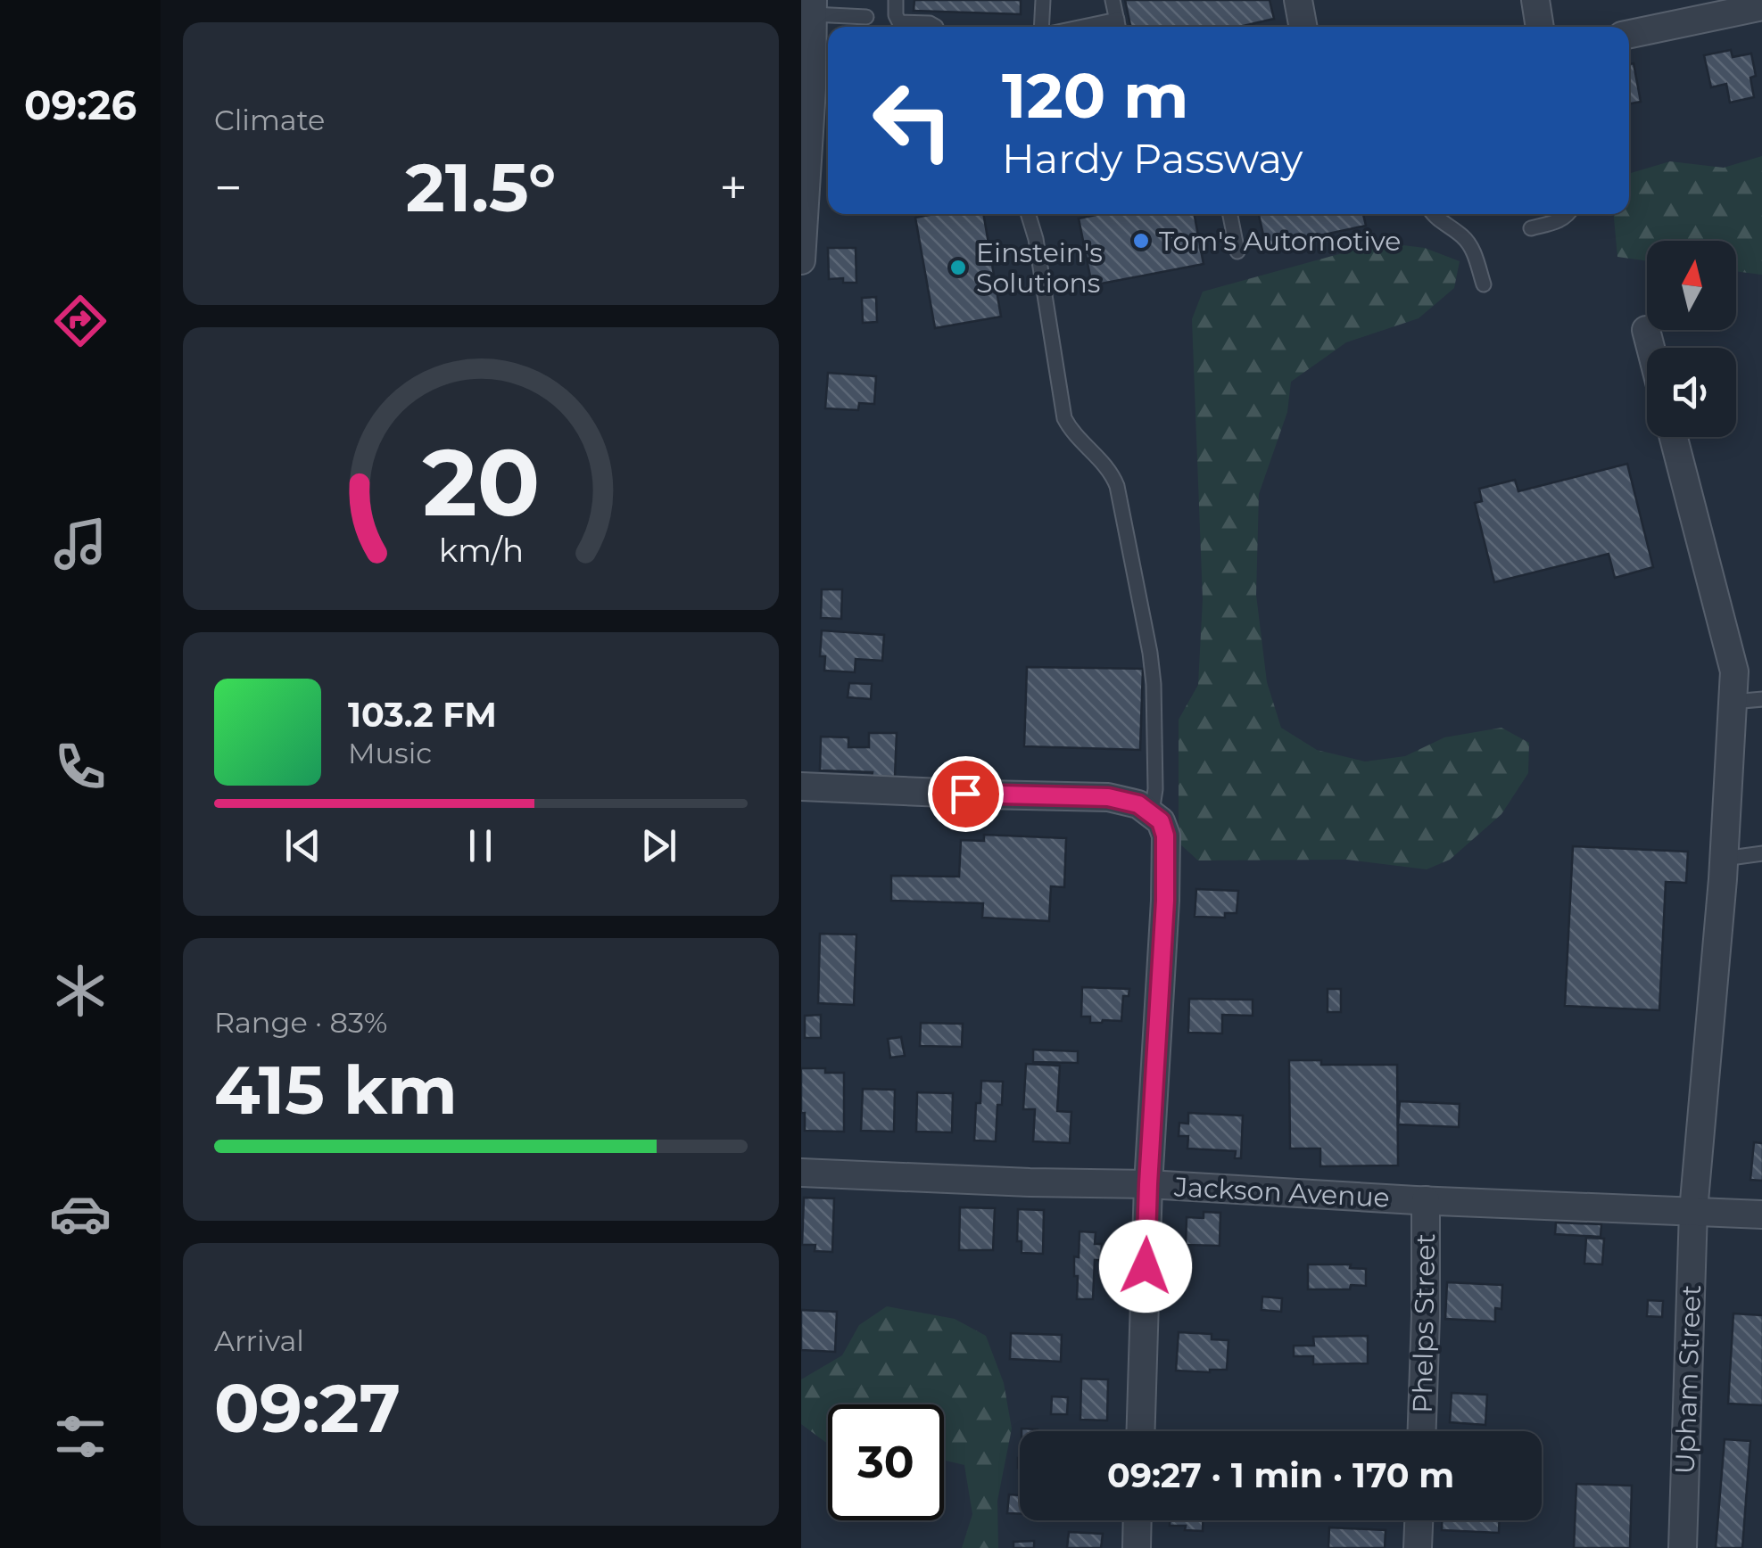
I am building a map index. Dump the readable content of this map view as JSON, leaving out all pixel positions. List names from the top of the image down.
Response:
{
  "streets": {
    "street": ["Jackson Avenue", "Phelps Street", "Upham Street"]
  },
  "crossings": [
    ["Jackson Avenue", "Phelps Street"],
    ["Jackson Avenue", "Upham Street"]
  ],
  "places": ["Tom's Automotive", "Einstein's Solutions"],
  "north": "top",
  "page": {
    "tabs": "09:26",
    "tile": [
      "Climate",
      ["Range · 83%", "415 km"],
      ["Arrival", "09:27"]
    ],
    "turn": ["120 m", "Hardy Passway"],
    "heat": ["−", "21.5°", "+"],
    "song": ["103.2 FM", "Music"],
    "limit": "30",
    "trip": "09:27 · 1 min · 170 m",
    "gauge": ["20", "km/h"]
  }
}
